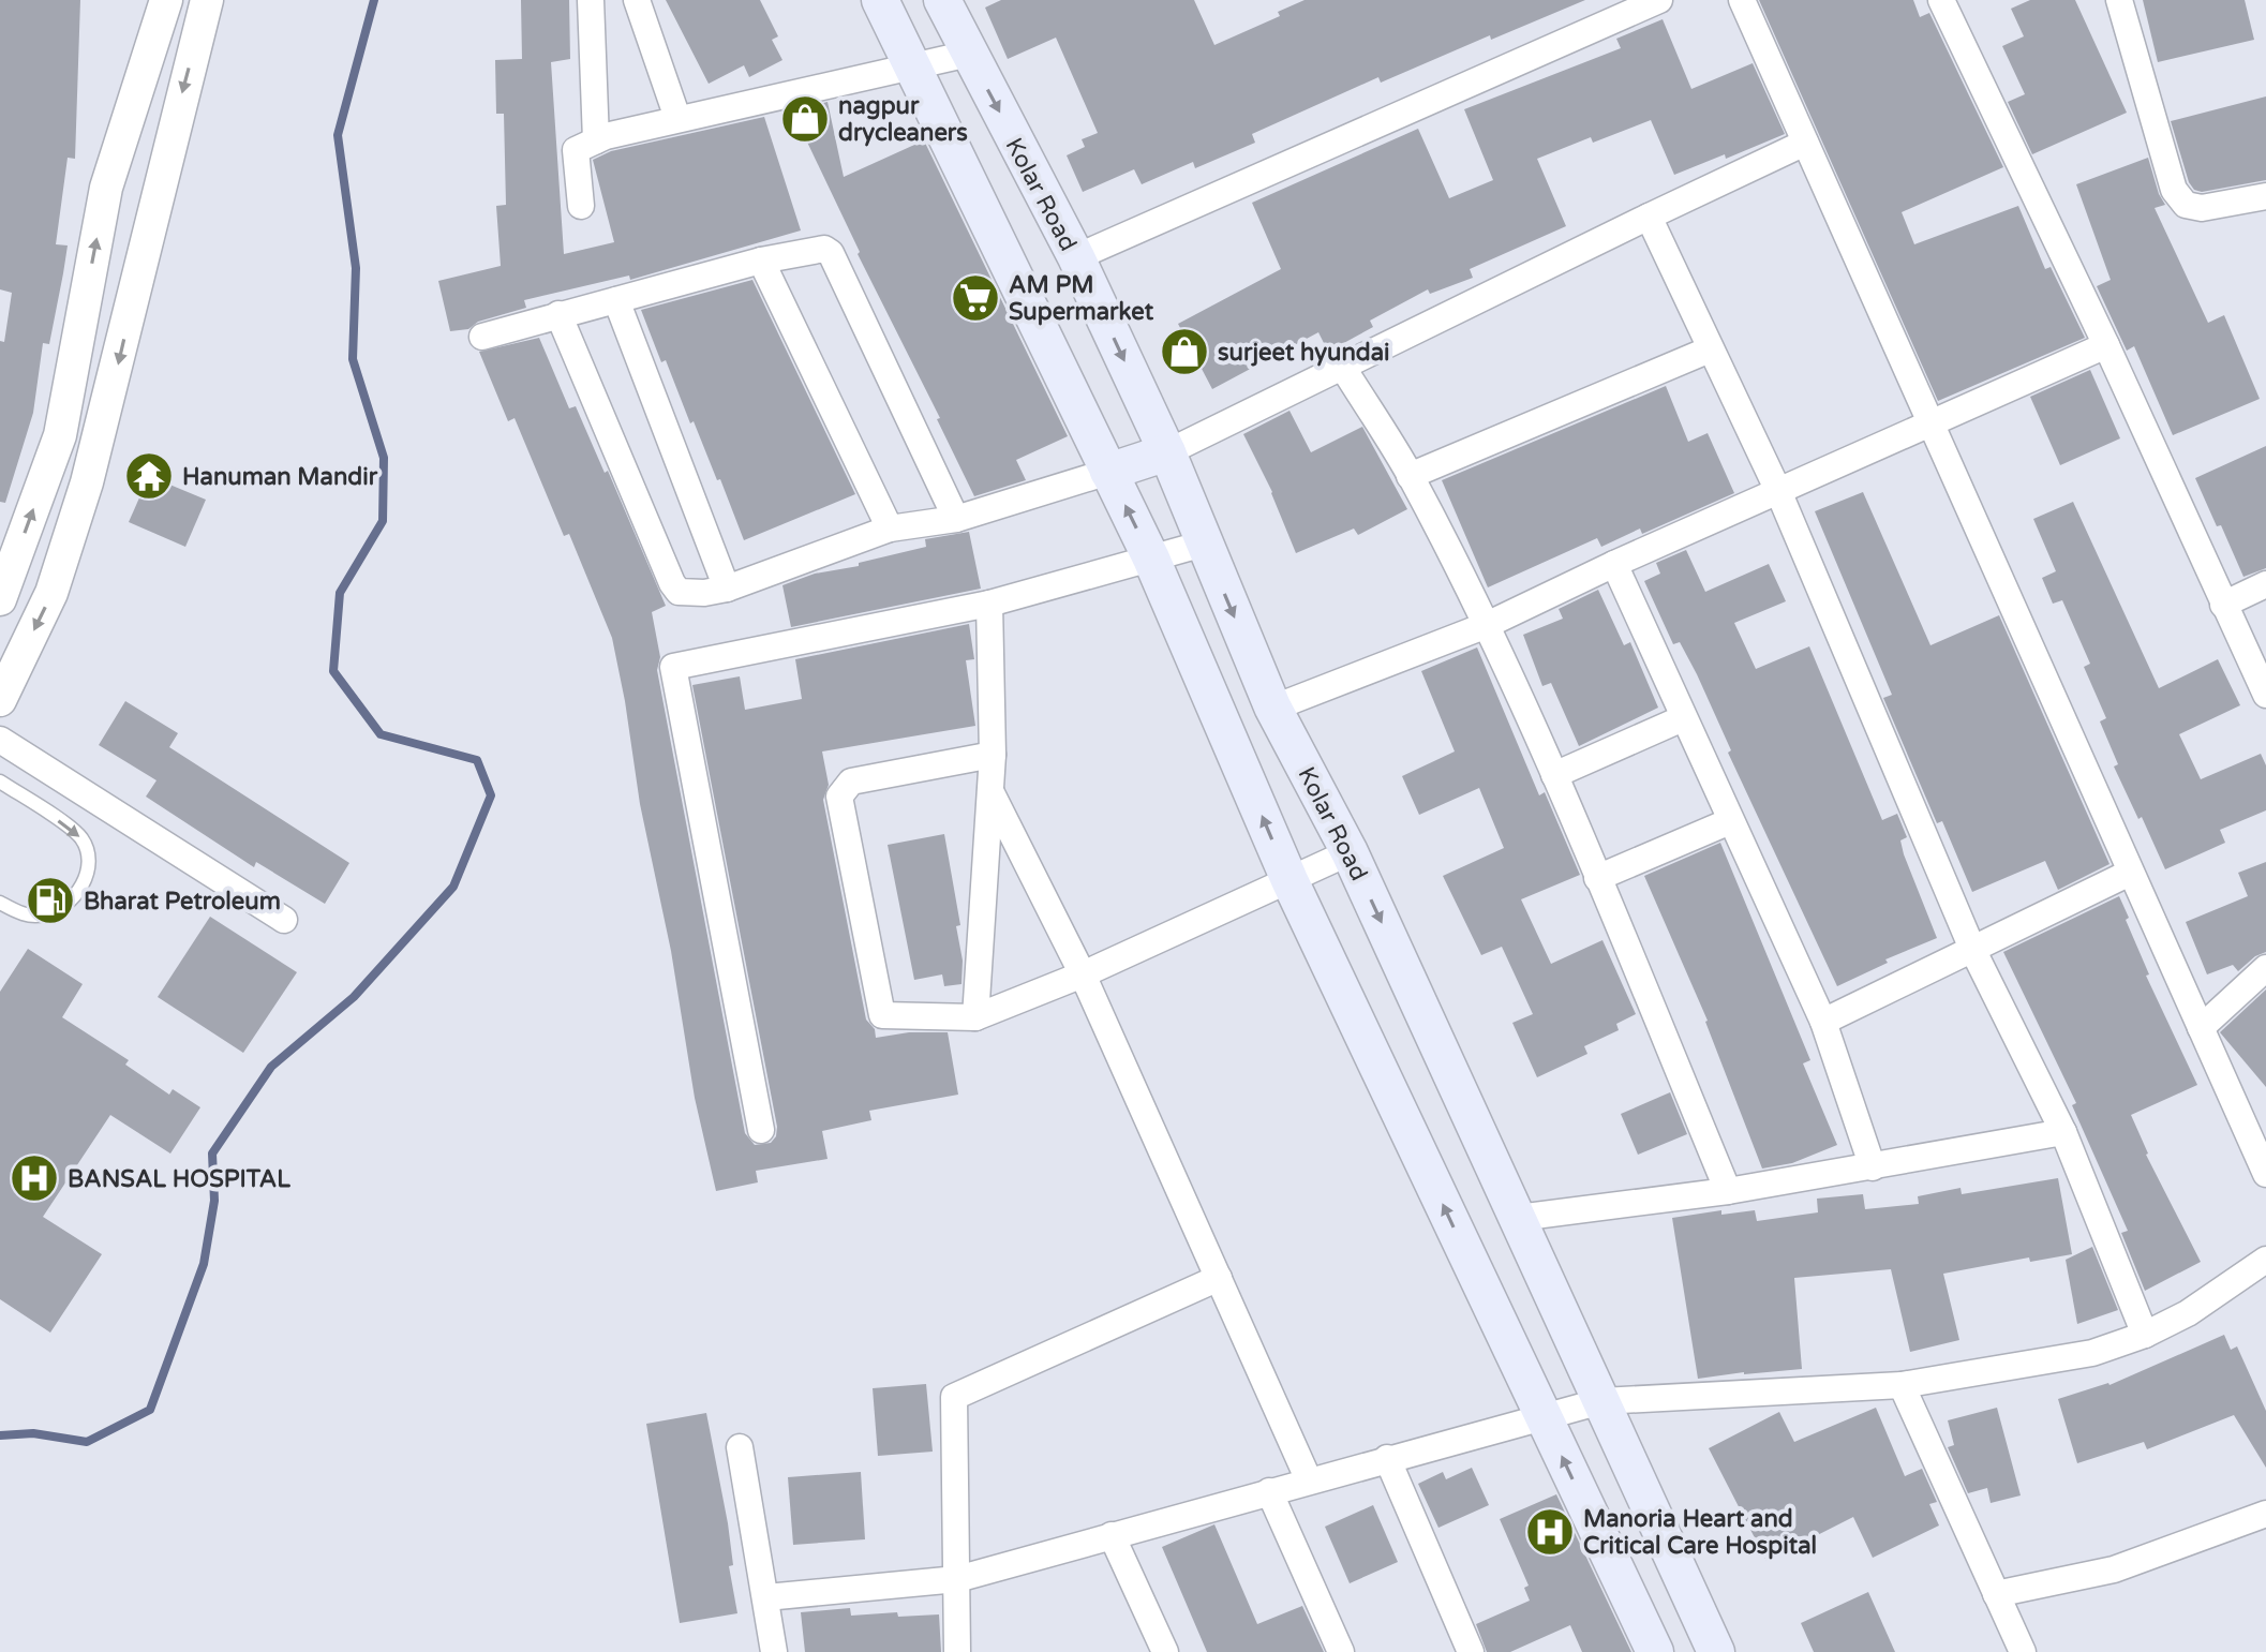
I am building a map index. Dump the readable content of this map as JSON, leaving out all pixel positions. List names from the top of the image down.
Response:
{
  "streets": {
    "main road": ["Kolar Road"]
  },
  "places": {
    "shop": ["nagpur drycleaners", "surjeet hyundai"],
    "supermarket": ["AM PM Supermarket"],
    "temple": ["Hanuman Mandir"],
    "fuel station": ["Bharat Petroleum"],
    "hospital": ["BANSAL HOSPITAL", "Manoria Heart and Critical Care Hospital"]
  }
}
